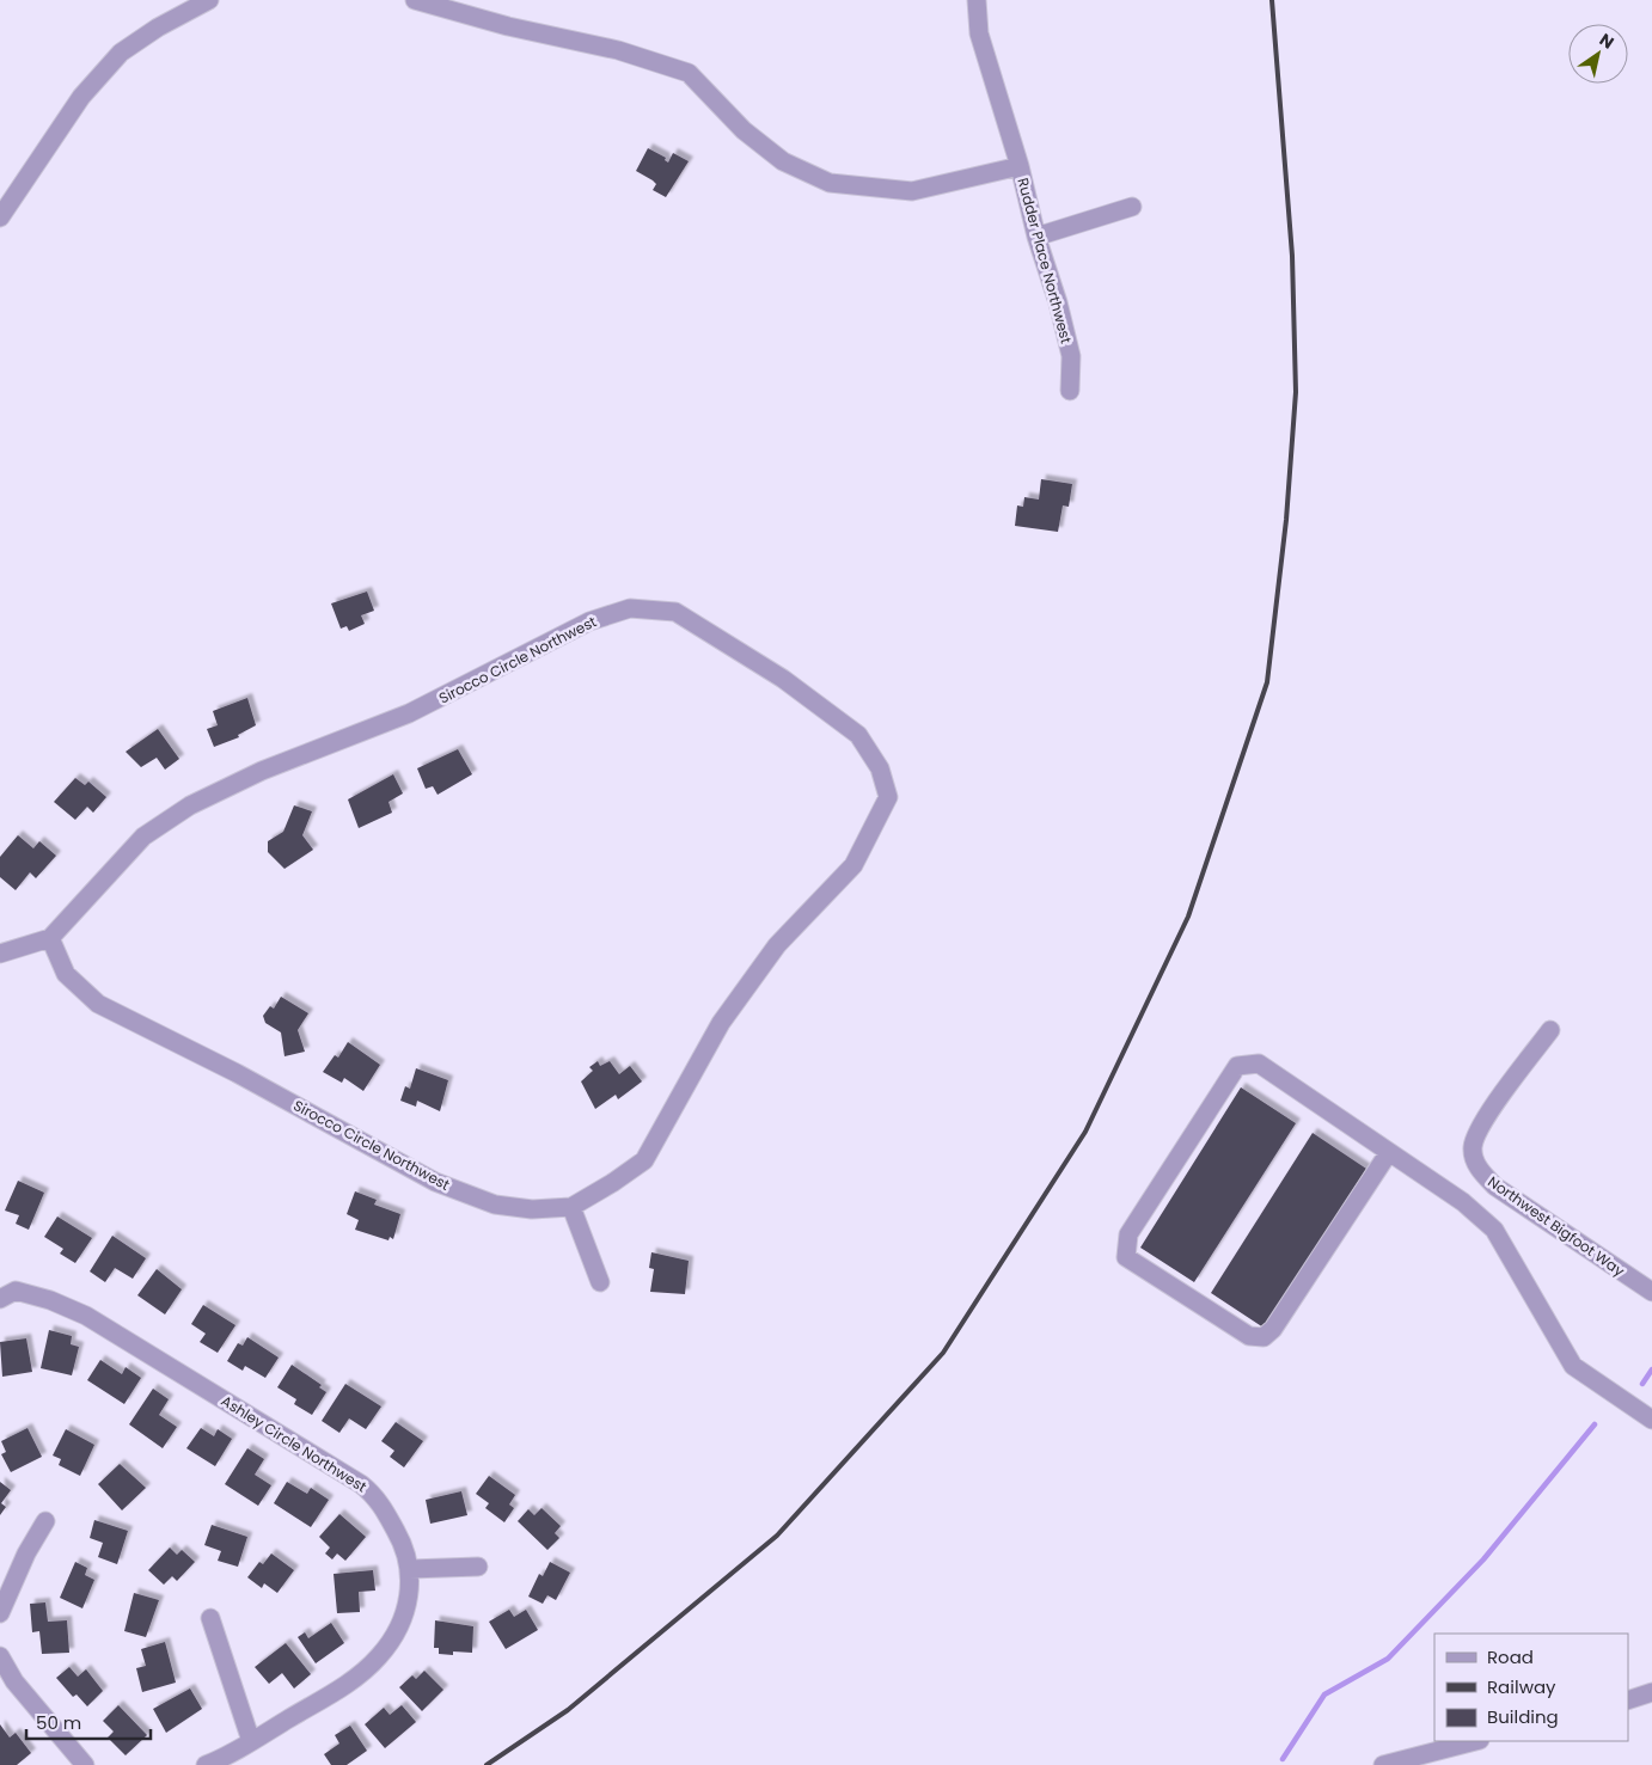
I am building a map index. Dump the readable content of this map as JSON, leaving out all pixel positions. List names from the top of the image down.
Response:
{
  "streets": {
    "street": [
      "Rudder Place Northwest",
      "Sirocco Circle Northwest",
      "Northwest Bigfoot Way",
      "Ashley Circle Northwest"
    ]
  },
  "legend": ["Road", "Railway", "Building"],
  "scale_bar": "50 m",
  "north": "top right"
}
